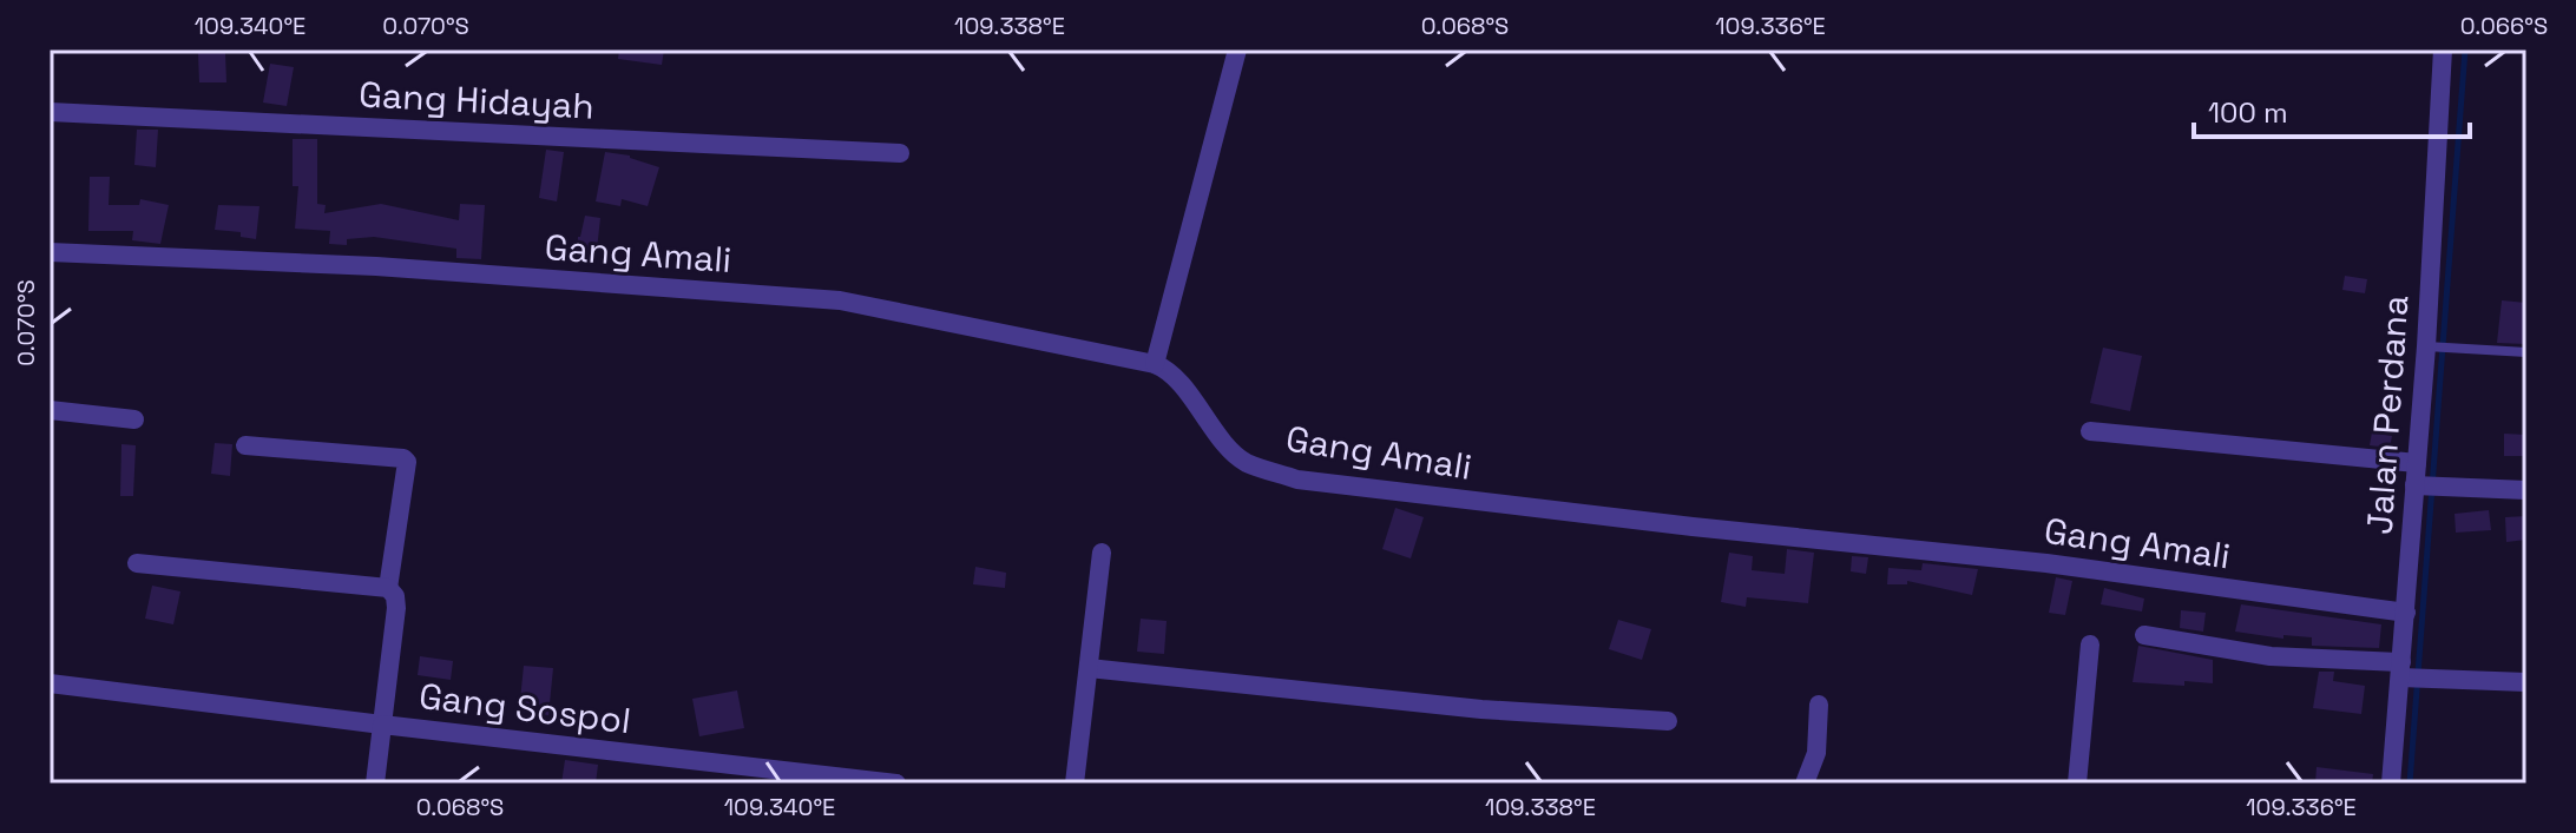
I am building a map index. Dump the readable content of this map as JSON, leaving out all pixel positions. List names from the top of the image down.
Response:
{
  "streets": {
    "street": [
      "Gang Hidayah",
      "Gang Amali",
      "Jalan Perdana",
      "Gang Sospol"
    ]
  },
  "crossings": [
    ["Gang Amali", "Jalan Perdana"]
  ],
  "scale_bar": "100 m",
  "coordinates": [
    "109.340°E",
    "0.070°S",
    "109.338°E",
    "0.068°S",
    "109.336°E",
    "0.066°S"
  ]
}
